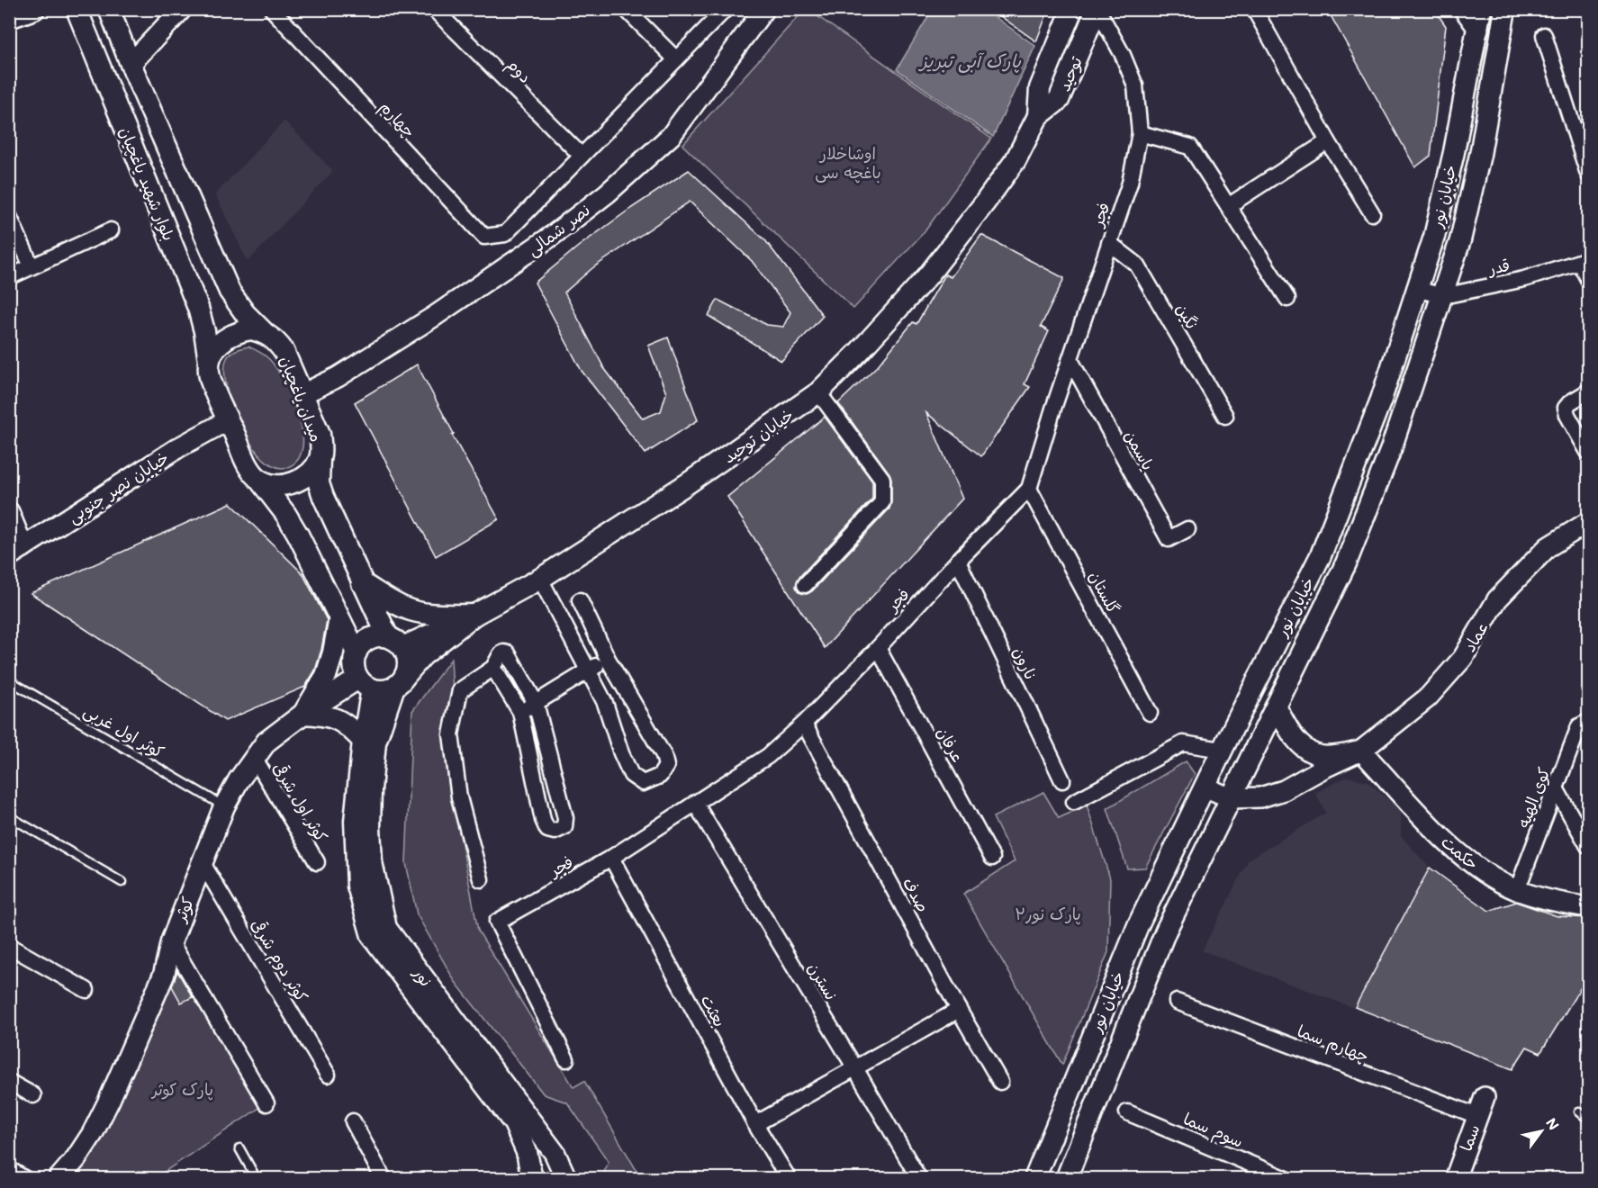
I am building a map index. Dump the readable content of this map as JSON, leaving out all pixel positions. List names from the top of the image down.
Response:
{
  "streets": {
    "main road": [
      "توحید",
      "بلوار شهید یاغچیان",
      "خیابان نور",
      "میدان یاغچیان",
      "خیابان توحید",
      "کوثر",
      "نور"
    ],
    "street": [
      "دوم",
      "چهارم",
      "فجر",
      "نصر شمالی",
      "قدر",
      "نگین",
      "یاسمن",
      "خیابان نصر جنوبی",
      "گلستان",
      "عماد",
      "نارون",
      "عرفان",
      "کوی الهیه",
      "کوثر اول شرقی",
      "حکمت",
      "صدف",
      "کوثر دوم شرقی",
      "نسترن",
      "بعثت",
      "چهارم سما",
      "سوم سما",
      "سما"
    ],
    "lane": ["کوثر اول غربی"]
  },
  "crossings": [
    ["دوم", "چهارم"],
    ["توحید", "فجر"],
    ["توحید", "خیابان توحید"],
    ["بلوار شهید یاغچیان", "میدان یاغچیان"],
    ["خیابان نور", "قدر"],
    ["فجر", "نگین"],
    ["فجر", "یاسمن"],
    ["فجر", "گلستان"],
    ["فجر", "نارون"],
    ["فجر", "عرفان"],
    ["فجر", "صدف"],
    ["فجر", "نسترن"],
    ["فجر", "بعثت"],
    ["نصر شمالی", "میدان یاغچیان"],
    ["خیابان توحید", "کوثر"],
    ["عماد", "حکمت"],
    ["کوثر اول غربی", "کوثر"],
    ["کوی الهیه", "حکمت"],
    ["کوثر اول شرقی", "کوثر"],
    ["کوثر", "کوثر دوم شرقی"],
    ["چهارم سما", "سما"]
  ],
  "water": ["پارک آبی تبریز"],
  "parks": ["اوشاخلار باغچه سی", "پارک نور۲", "پارک کوثر"],
  "north": "top right"
}
